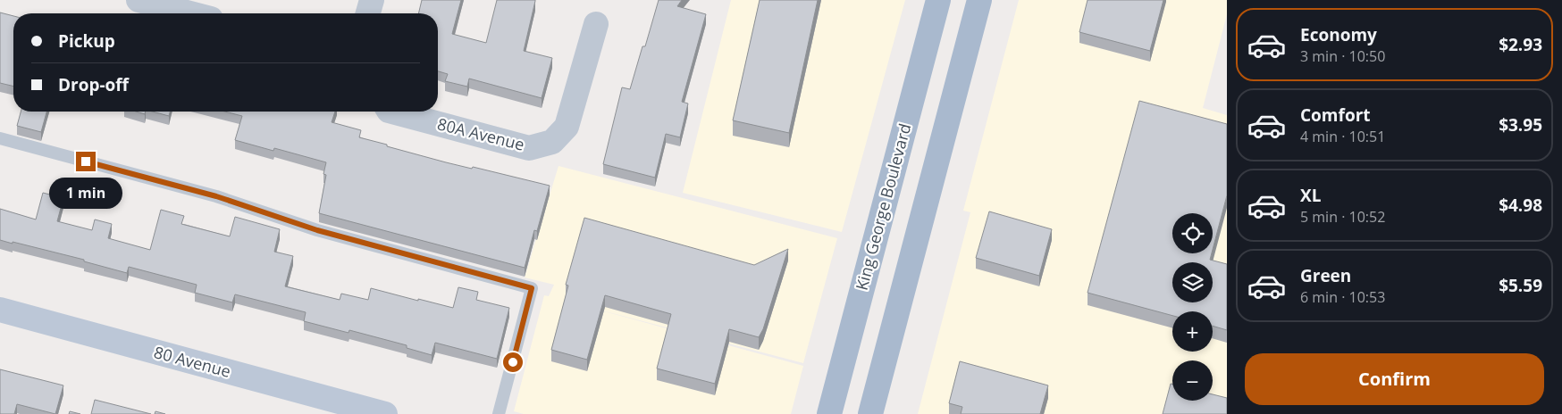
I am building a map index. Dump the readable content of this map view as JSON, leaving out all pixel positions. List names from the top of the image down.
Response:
{
  "streets": {
    "main road": ["King George Boulevard", "80 Avenue"],
    "street": ["80A Avenue"]
  },
  "page": {
    "list": [
      {
        "name": "Economy",
        "note": "3 min · 10:50",
        "value": "$2.93"
      },
      {
        "name": "Comfort",
        "note": "4 min · 10:51",
        "value": "$3.95"
      },
      {
        "name": "XL",
        "note": "5 min · 10:52",
        "value": "$4.98"
      },
      {
        "name": "Green",
        "note": "6 min · 10:53",
        "value": "$5.59"
      }
    ],
    "banner": ["Pickup", "Drop-off"],
    "bubble": "1 min",
    "map_buttons": ["+", "−"],
    "buttons": "Confirm"
  }
}
